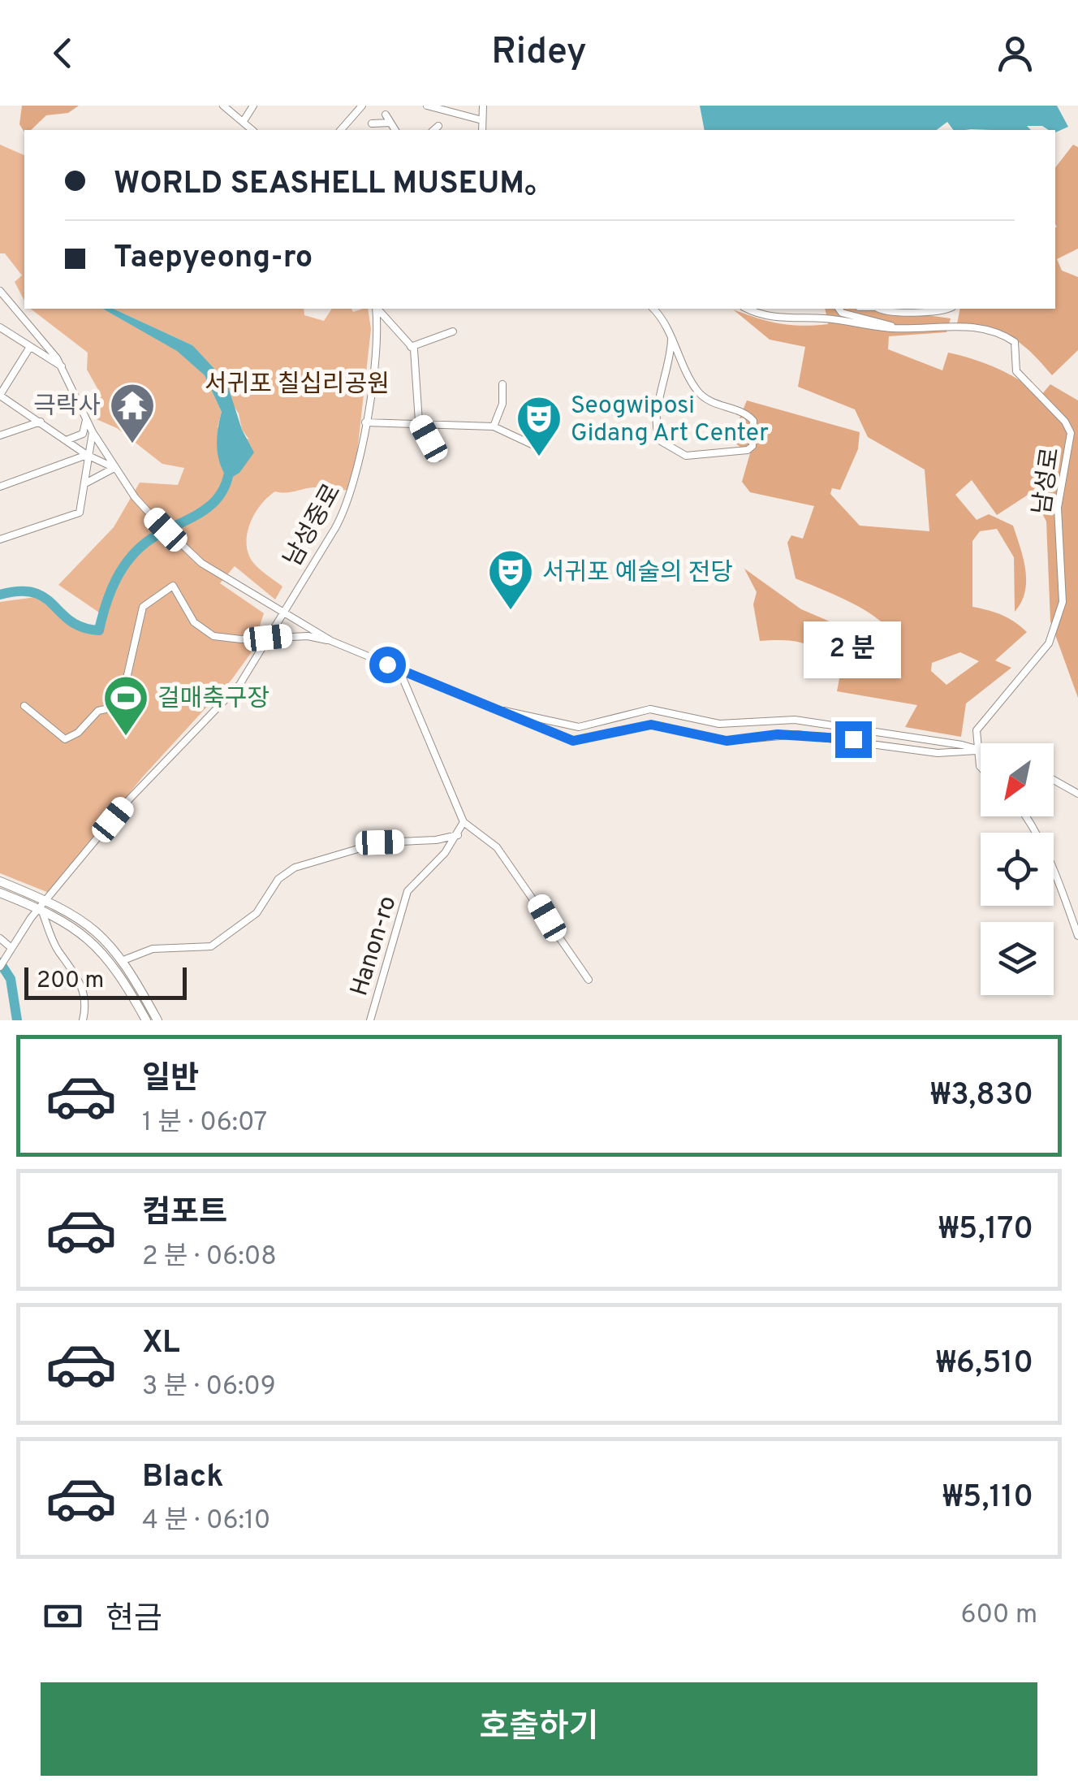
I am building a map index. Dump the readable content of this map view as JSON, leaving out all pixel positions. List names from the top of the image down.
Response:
{
  "streets": {
    "street": ["남성로", "남성중로", "Hanon-ro"]
  },
  "parks": ["서귀포 칠십리공원"],
  "places": {
    "temple": ["극락사"],
    "theatre": ["Seogwiposi Gidang Art Center", "서귀포 예술의 전당"],
    "sports": ["걸매축구장"]
  },
  "scale_bar": "200 m",
  "north": "bottom left",
  "page": {
    "header": "Ridey",
    "banner": ["WORLD SEASHELL MUSEUM。", "Taepyeong-ro"],
    "bubble": "2 분",
    "scale": "200 m",
    "list": [
      {
        "name": "일반",
        "note": "1 분 · 06:07",
        "value": "₩3,830"
      },
      {
        "name": "컴포트",
        "note": "2 분 · 06:08",
        "value": "₩5,170"
      },
      {
        "name": "XL",
        "note": "3 분 · 06:09",
        "value": "₩6,510"
      },
      {
        "name": "Black",
        "note": "4 분 · 06:10",
        "value": "₩5,110"
      }
    ],
    "pay": ["현금", "600 m"],
    "buttons": "호출하기"
  }
}
